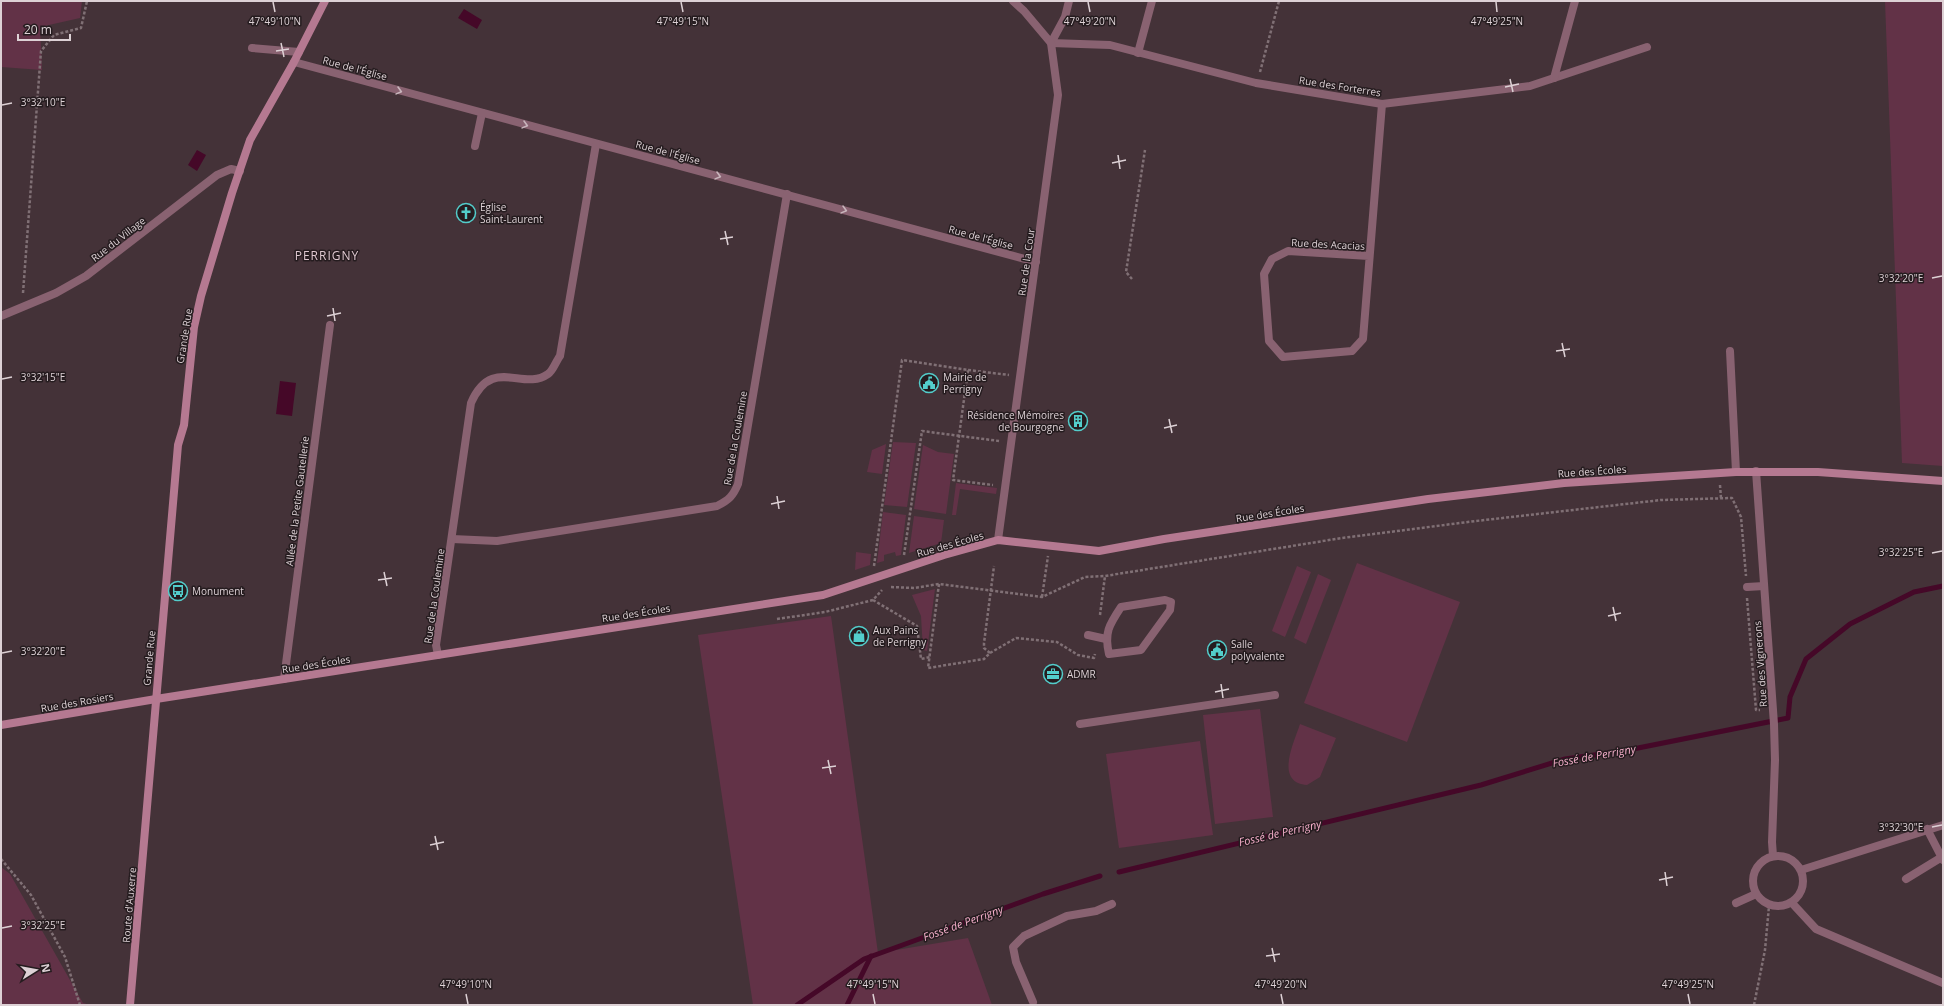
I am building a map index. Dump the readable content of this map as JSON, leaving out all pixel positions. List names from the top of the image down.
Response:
{
  "streets": {
    "main road": [
      "Grande Rue",
      "Rue des Écoles",
      "Rue des Rosiers",
      "Route d'Auxerre"
    ],
    "street": [
      "Rue de l'Église",
      "Rue des Forterres",
      "Rue du Village",
      "Rue des Acacias",
      "Rue de la Cour",
      "Rue de la Coulemine",
      "Allée de la Petite Gautellerie",
      "Rue des Vignerons"
    ]
  },
  "crossings": [
    ["Rue de l'Église", "Rue de la Cour"],
    ["Rue de l'Église", "Grande Rue"],
    ["Rue de l'Église", "Rue de la Coulemine"],
    ["Rue des Forterres", "Rue des Acacias"],
    ["Rue des Forterres", "Rue de la Cour"],
    ["Rue du Village", "Grande Rue"],
    ["Rue de la Cour", "Rue des Écoles"],
    ["Grande Rue", "Rue des Écoles"],
    ["Grande Rue", "Rue des Rosiers"],
    ["Grande Rue", "Route d'Auxerre"],
    ["Rue de la Coulemine", "Rue des Écoles"],
    ["Rue des Écoles", "Allée de la Petite Gautellerie"],
    ["Rue des Écoles", "Rue des Vignerons"],
    ["Rue des Écoles", "Rue des Rosiers"]
  ],
  "one_way": ["Rue de l'Église"],
  "districts": ["PERRIGNY"],
  "water": ["Fossé de Perrigny"],
  "places": {
    "church": ["Église Saint-Laurent"],
    "public building": ["Mairie de Perrigny", "Salle polyvalente"],
    "building": ["Résidence Mémoires de Bourgogne"],
    "bus stop": ["Monument"],
    "shop": ["Aux Pains de Perrigny"],
    "office": ["ADMR"]
  },
  "scale_bar": "20 m",
  "north": "right",
  "coordinates": [
    "47°49'10\"N",
    "47°49'15\"N",
    "47°49'20\"N",
    "47°49'25\"N",
    "3°32'10\"E",
    "3°32'20\"E",
    "3°32'15\"E",
    "3°32'25\"E",
    "3°32'30\"E"
  ]
}
